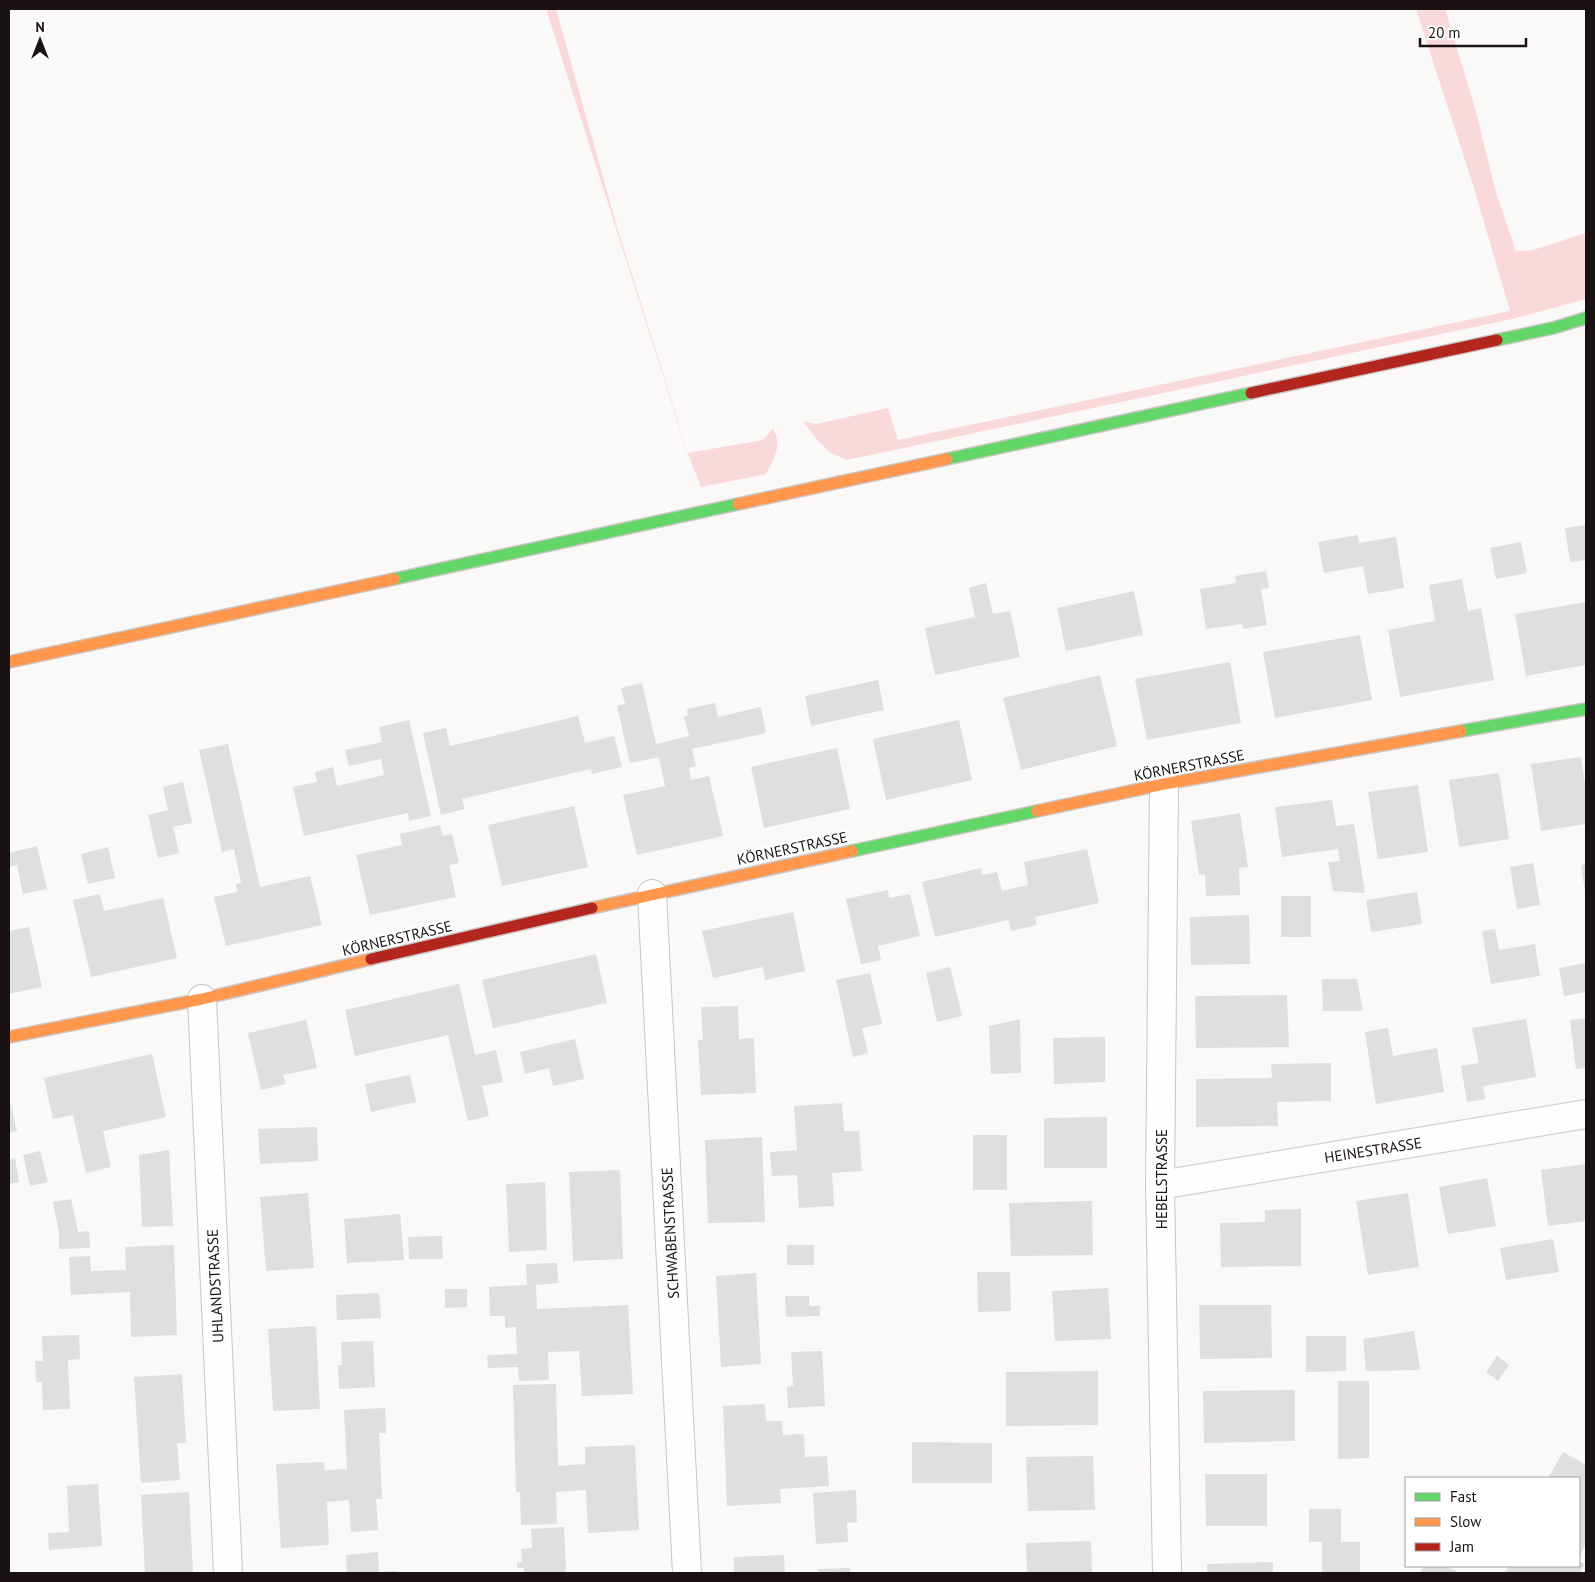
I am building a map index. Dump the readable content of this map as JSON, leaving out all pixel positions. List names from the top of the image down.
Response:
{
  "streets": {
    "street": [
      "KÖRNERSTRASSE",
      "HEINESTRASSE",
      "HEBELSTRASSE",
      "SCHWABENSTRASSE",
      "UHLANDSTRASSE"
    ]
  },
  "crossings": [
    ["KÖRNERSTRASSE", "HEBELSTRASSE"],
    ["KÖRNERSTRASSE", "SCHWABENSTRASSE"],
    ["KÖRNERSTRASSE", "UHLANDSTRASSE"],
    ["HEINESTRASSE", "HEBELSTRASSE"]
  ],
  "legend": ["Fast", "Slow", "Jam"],
  "scale_bar": "20 m",
  "north": "top"
}
